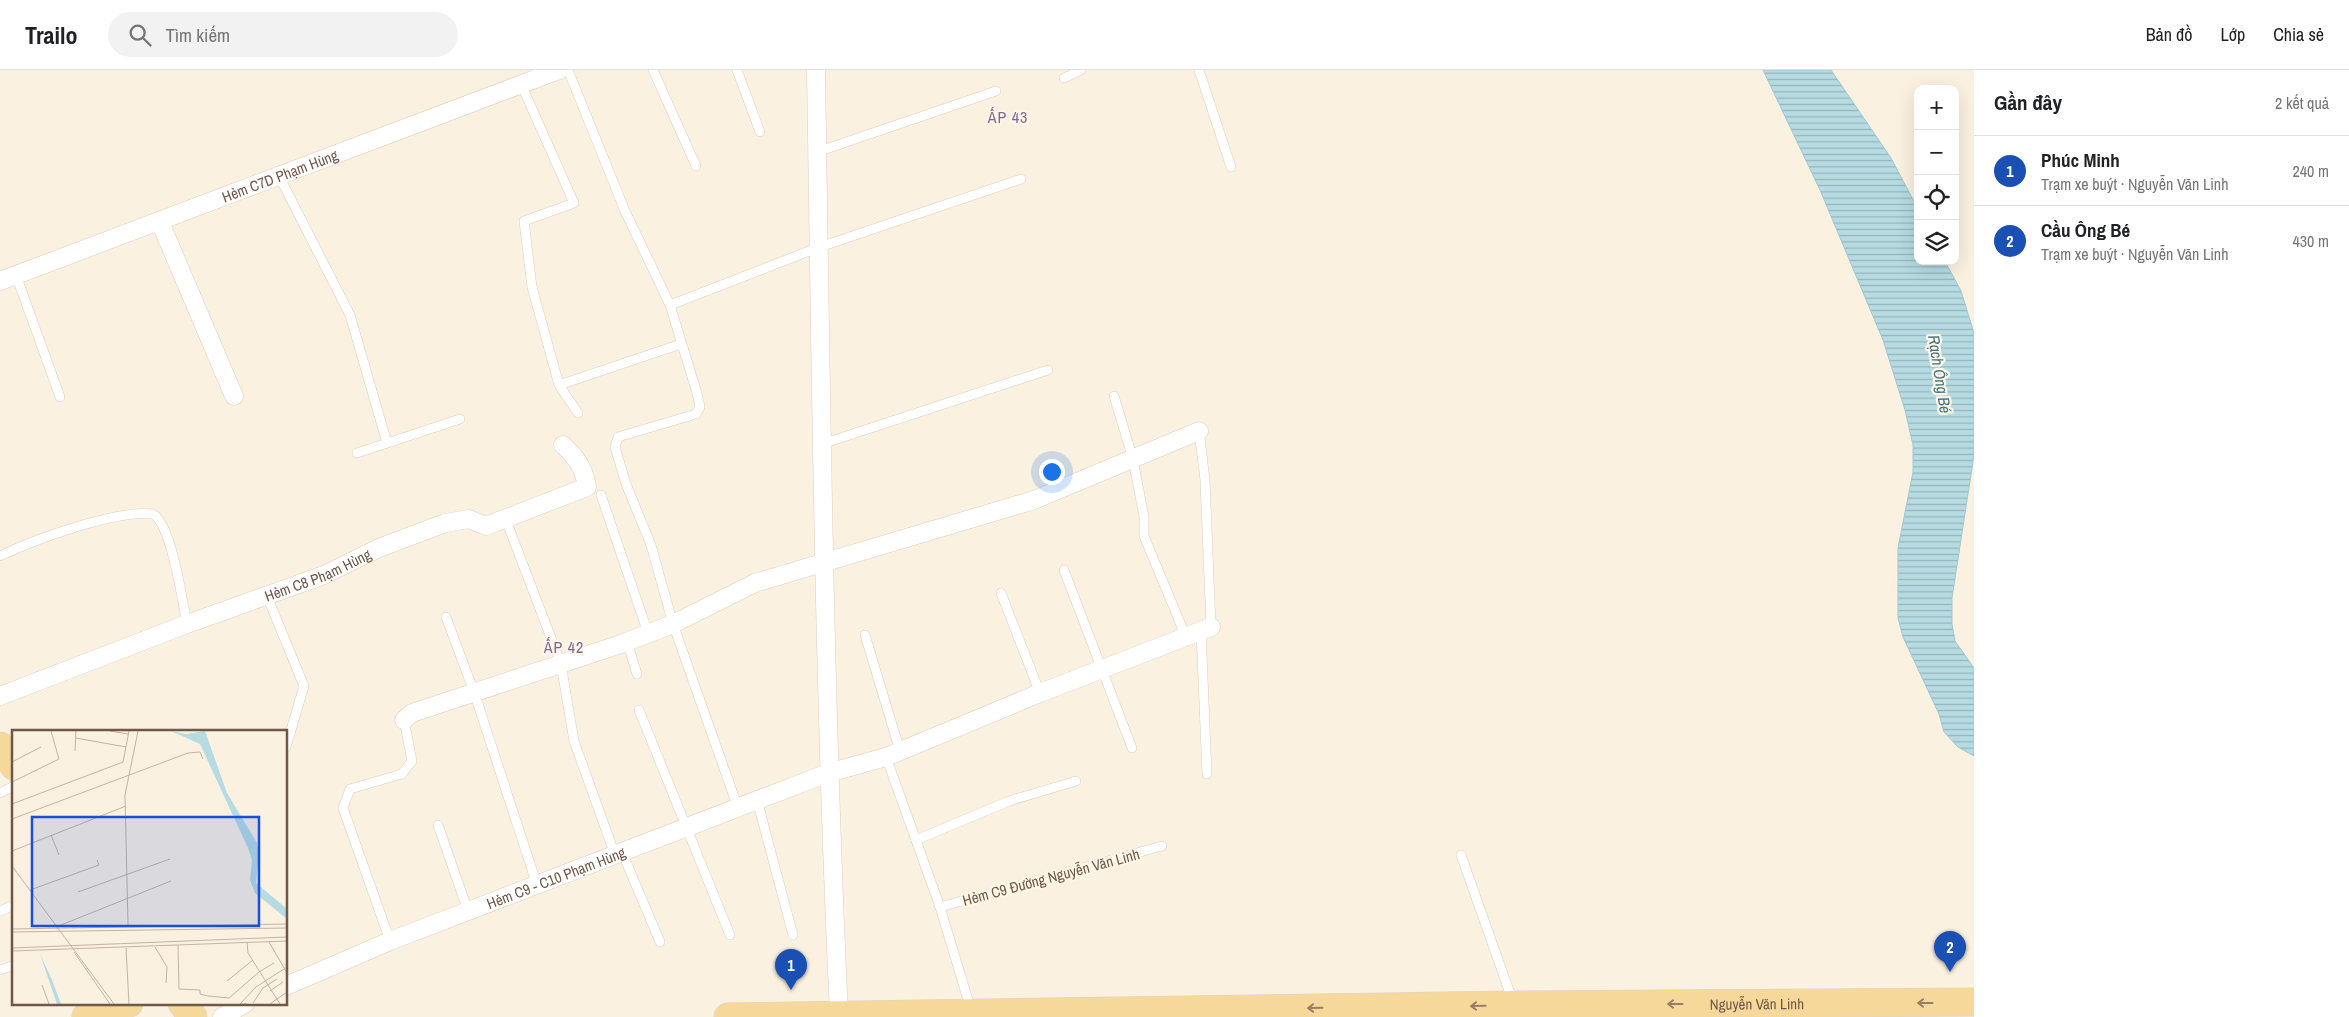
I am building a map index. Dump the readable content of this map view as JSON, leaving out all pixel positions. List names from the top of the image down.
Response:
{
  "streets": {
    "main road": ["Nguyễn Văn Linh"],
    "street": ["Hẻm C7D Phạm Hùng", "Hẻm C8 Phạm Hùng", "Hẻm C9 - C10 Phạm Hùng"],
    "lane": ["Hẻm C9 Đường Nguyễn Văn Linh"]
  },
  "one_way": ["Nguyễn Văn Linh"],
  "districts": ["ẤP 43", "ẤP 42"],
  "water": ["Rạch Ông Bé"],
  "page": {
    "header": "Trailo",
    "search": "Tìm kiếm",
    "nav": ["Bản đồ", "Lớp", "Chia sẻ"],
    "heading": ["Gần đây", "2 kết quả"],
    "map_buttons": ["+", "−"],
    "list": [
      {
        "mark": "1",
        "name": "Phúc Minh",
        "note": "Trạm xe buýt · Nguyễn Văn Linh",
        "value": "240 m"
      },
      {
        "mark": "2",
        "name": "Cầu Ông Bé",
        "note": "Trạm xe buýt · Nguyễn Văn Linh",
        "value": "430 m"
      }
    ],
    "pins": ["2", "1"]
  }
}
